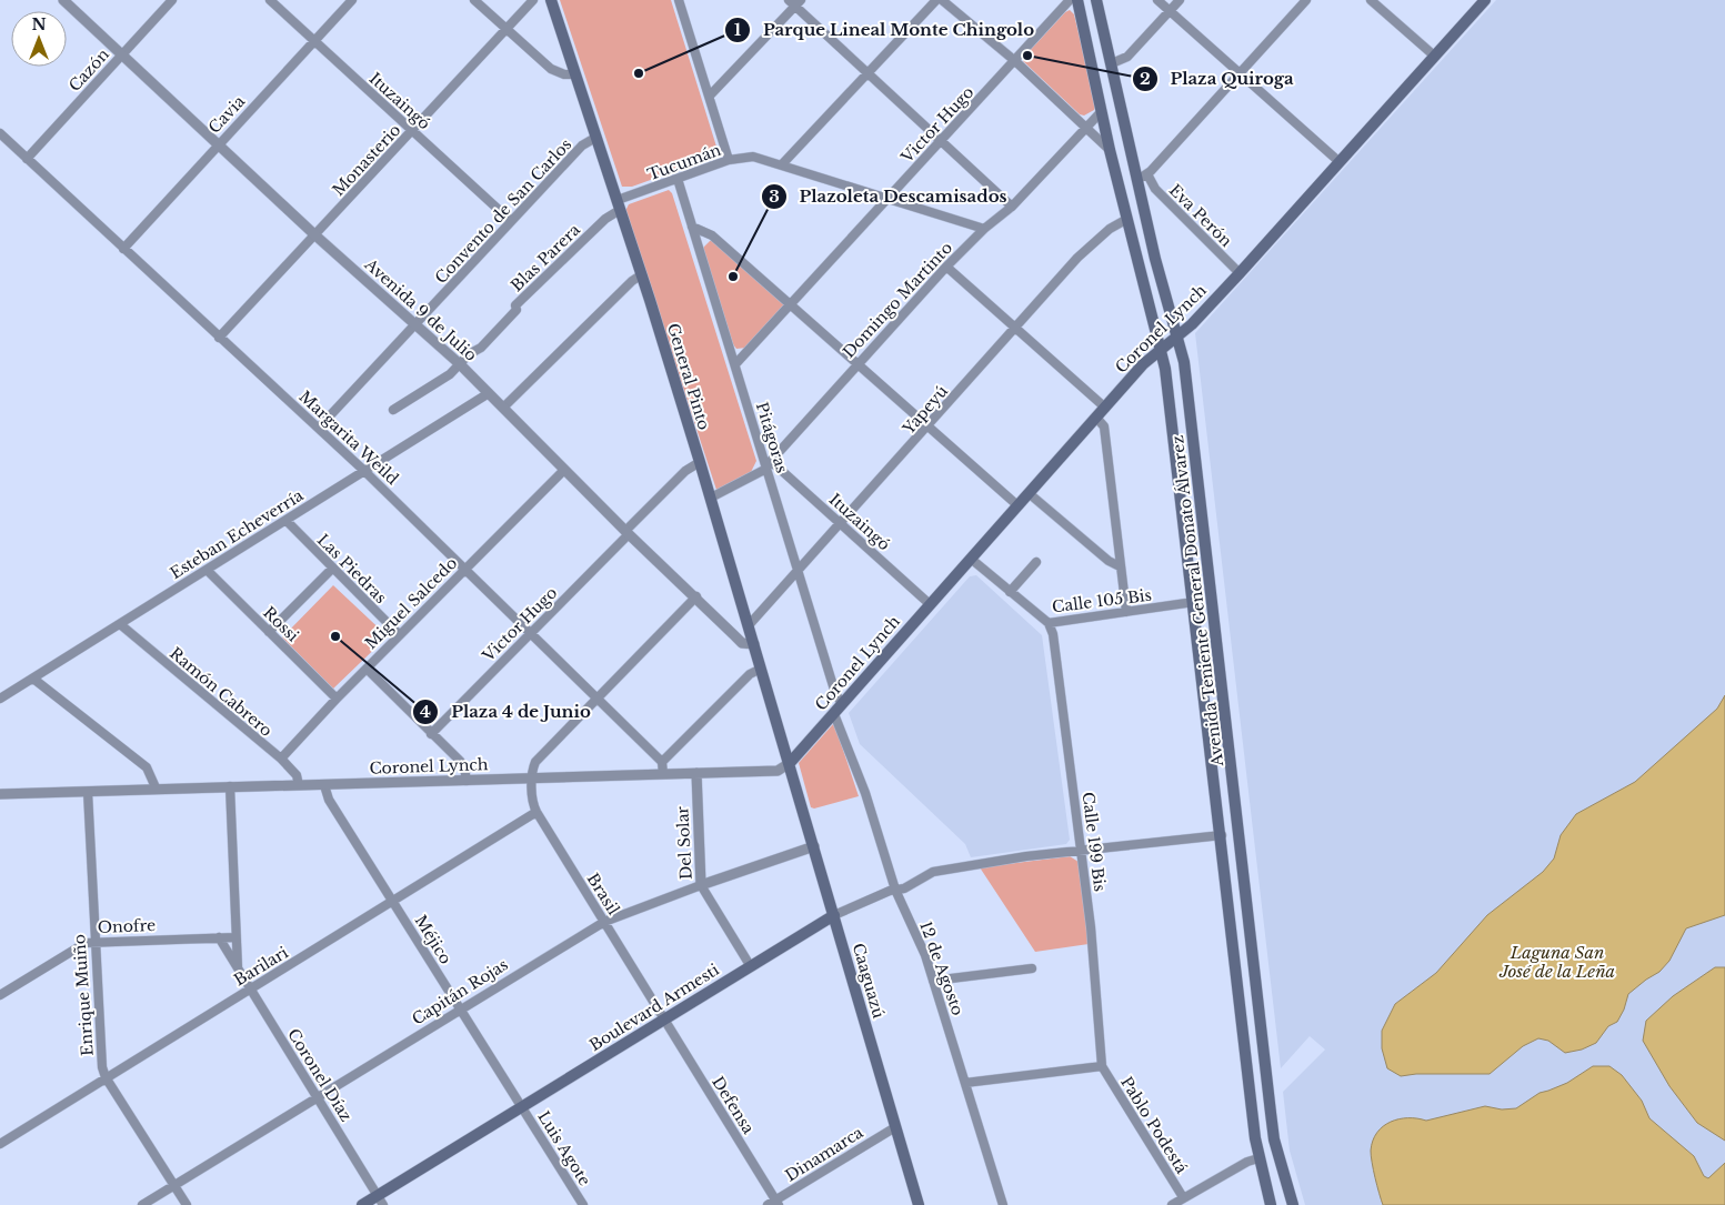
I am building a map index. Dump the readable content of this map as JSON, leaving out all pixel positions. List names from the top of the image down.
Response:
{
  "streets": {
    "main road": [
      "Coronel Lynch",
      "General Pinto",
      "Avenida Teniente General Donato Álvarez",
      "Caaguazú",
      "Boulevard Armesti"
    ],
    "street": [
      "Cazón",
      "Ituzaingó",
      "Cavia",
      "Victor Hugo",
      "Monasterio",
      "Tucumán",
      "Convento de San Carlos",
      "Eva Perón",
      "Blas Parera",
      "Domingo Martinto",
      "Avenida 9 de Julio",
      "Yapeyú",
      "Margarita Weild",
      "Pitágoras",
      "Esteban Echeverría",
      "Las Piedras",
      "Calle 105 Bis",
      "Miguel Salcedo",
      "Rossi",
      "Ramón Cabrero",
      "Calle 199 Bis",
      "Del Solar",
      "Brasil",
      "Onofre",
      "Méjico",
      "Barilari",
      "12 de Agosto",
      "Capitán Rojas",
      "Enrique Muiño",
      "Coronel Díaz",
      "Defensa",
      "Pablo Podestá",
      "Luis Agote",
      "Dinamarca"
    ]
  },
  "crossings": [
    ["Cazón", "Avenida 9 de Julio"],
    ["Cazón", "Margarita Weild"],
    ["Ituzaingó", "Cavia"],
    ["Ituzaingó", "Monasterio"],
    ["Ituzaingó", "Convento de San Carlos"],
    ["Ituzaingó", "Domingo Martinto"],
    ["Ituzaingó", "Coronel Lynch"],
    ["Ituzaingó", "Yapeyú"],
    ["Ituzaingó", "Pitágoras"],
    ["Cavia", "Avenida 9 de Julio"],
    ["Cavia", "Margarita Weild"],
    ["Victor Hugo", "Tucumán"],
    ["Victor Hugo", "Avenida 9 de Julio"],
    ["Victor Hugo", "General Pinto"],
    ["Victor Hugo", "Margarita Weild"],
    ["Victor Hugo", "Pitágoras"],
    ["Monasterio", "Avenida 9 de Julio"],
    ["Monasterio", "Margarita Weild"],
    ["Tucumán", "Blas Parera"],
    ["Tucumán", "Domingo Martinto"],
    ["Tucumán", "General Pinto"],
    ["Tucumán", "Pitágoras"],
    ["Convento de San Carlos", "Avenida 9 de Julio"],
    ["Convento de San Carlos", "General Pinto"],
    ["Convento de San Carlos", "Margarita Weild"],
    ["Eva Perón", "Coronel Lynch"],
    ["Eva Perón", "Avenida Teniente General Donato Álvarez"],
    ["Blas Parera", "Avenida 9 de Julio"],
    ["Blas Parera", "General Pinto"],
    ["Domingo Martinto", "General Pinto"],
    ["Domingo Martinto", "Pitágoras"],
    ["Domingo Martinto", "Avenida Teniente General Donato Álvarez"],
    ["Avenida 9 de Julio", "General Pinto"],
    ["Avenida 9 de Julio", "Esteban Echeverría"],
    ["Avenida 9 de Julio", "Miguel Salcedo"],
    ["Coronel Lynch", "General Pinto"],
    ["Coronel Lynch", "Pitágoras"],
    ["Coronel Lynch", "Calle 105 Bis"],
    ["Coronel Lynch", "Avenida Teniente General Donato Álvarez"],
    ["Coronel Lynch", "Ramón Cabrero"],
    ["Coronel Lynch", "Del Solar"],
    ["Coronel Lynch", "Brasil"],
    ["Coronel Lynch", "Méjico"],
    ["Coronel Lynch", "12 de Agosto"],
    ["Coronel Lynch", "Caaguazú"],
    ["Coronel Lynch", "Enrique Muiño"],
    ["Coronel Lynch", "Coronel Díaz"],
    ["General Pinto", "Yapeyú"],
    ["General Pinto", "Caaguazú"],
    ["Yapeyú", "Pitágoras"],
    ["Yapeyú", "Avenida Teniente General Donato Álvarez"],
    ["Margarita Weild", "Esteban Echeverría"],
    ["Margarita Weild", "Miguel Salcedo"],
    ["Esteban Echeverría", "Las Piedras"],
    ["Esteban Echeverría", "Rossi"],
    ["Esteban Echeverría", "Ramón Cabrero"],
    ["Las Piedras", "Miguel Salcedo"],
    ["Calle 105 Bis", "Avenida Teniente General Donato Álvarez"],
    ["Calle 105 Bis", "Calle 199 Bis"],
    ["Avenida Teniente General Donato Álvarez", "Boulevard Armesti"],
    ["Miguel Salcedo", "Rossi"],
    ["Miguel Salcedo", "Ramón Cabrero"],
    ["Calle 199 Bis", "Boulevard Armesti"],
    ["Calle 199 Bis", "Pablo Podestá"],
    ["Del Solar", "Capitán Rojas"],
    ["Del Solar", "Boulevard Armesti"],
    ["Brasil", "Barilari"],
    ["Brasil", "Capitán Rojas"],
    ["Brasil", "Boulevard Armesti"],
    ["Brasil", "Defensa"],
    ["Onofre", "Enrique Muiño"],
    ["Onofre", "Coronel Díaz"],
    ["Méjico", "Barilari"],
    ["Méjico", "Capitán Rojas"],
    ["Méjico", "Boulevard Armesti"],
    ["Méjico", "Luis Agote"],
    ["Barilari", "Enrique Muiño"],
    ["Barilari", "Coronel Díaz"],
    ["12 de Agosto", "Boulevard Armesti"],
    ["Caaguazú", "Capitán Rojas"],
    ["Caaguazú", "Boulevard Armesti"],
    ["Caaguazú", "Dinamarca"],
    ["Capitán Rojas", "Enrique Muiño"],
    ["Capitán Rojas", "Coronel Díaz"],
    ["Boulevard Armesti", "Coronel Díaz"],
    ["Boulevard Armesti", "Defensa"],
    ["Boulevard Armesti", "Luis Agote"],
    ["Defensa", "Dinamarca"]
  ],
  "water": ["Laguna San José de la Leña"],
  "places": [
    "Plaza Quiroga",
    "Parque Lineal Monte Chingolo",
    "Plazoleta Descamisados",
    "Plaza 4 de Junio"
  ],
  "north": "top"
}
